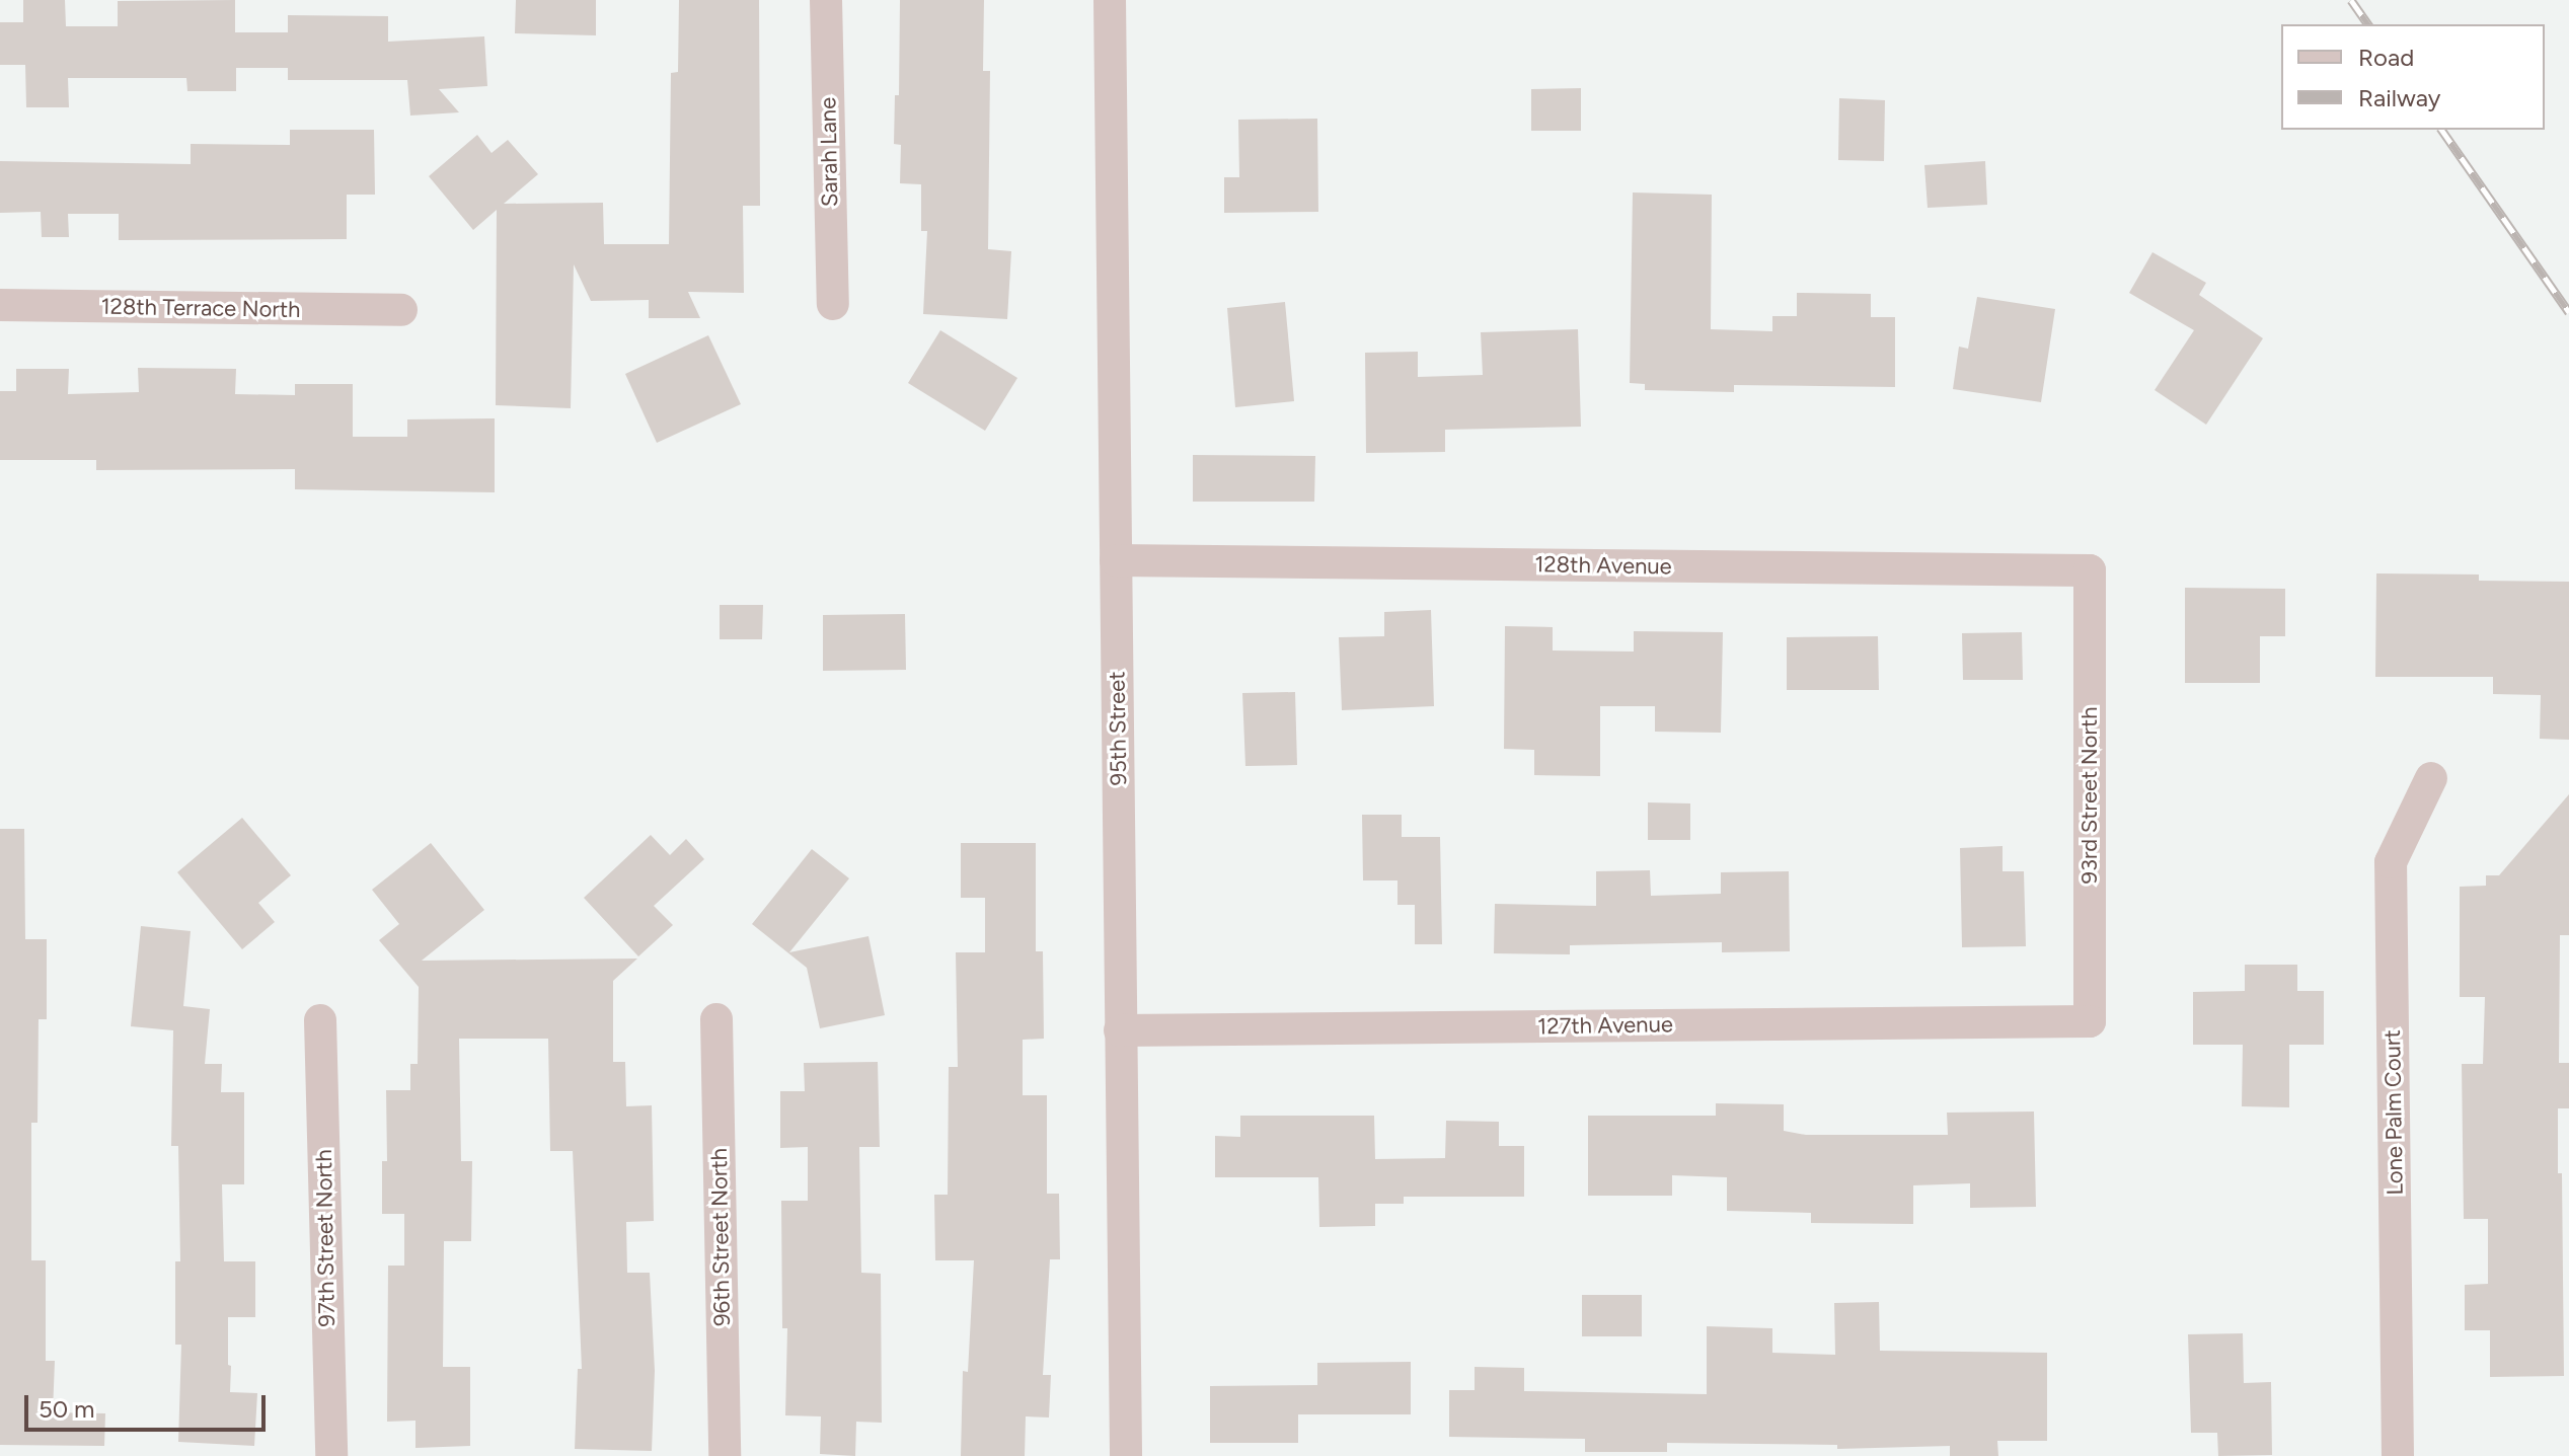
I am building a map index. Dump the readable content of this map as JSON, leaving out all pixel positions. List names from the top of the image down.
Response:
{
  "streets": {
    "street": [
      "Sarah Lane",
      "128th Terrace North",
      "128th Avenue",
      "95th Street",
      "93rd Street North",
      "127th Avenue",
      "Lone Palm Court",
      "96th Street North",
      "97th Street North"
    ]
  },
  "crossings": [
    ["128th Avenue", "95th Street"],
    ["128th Avenue", "93rd Street North"],
    ["95th Street", "127th Avenue"],
    ["93rd Street North", "127th Avenue"]
  ],
  "legend": ["Road", "Railway"],
  "scale_bar": "50 m"
}
